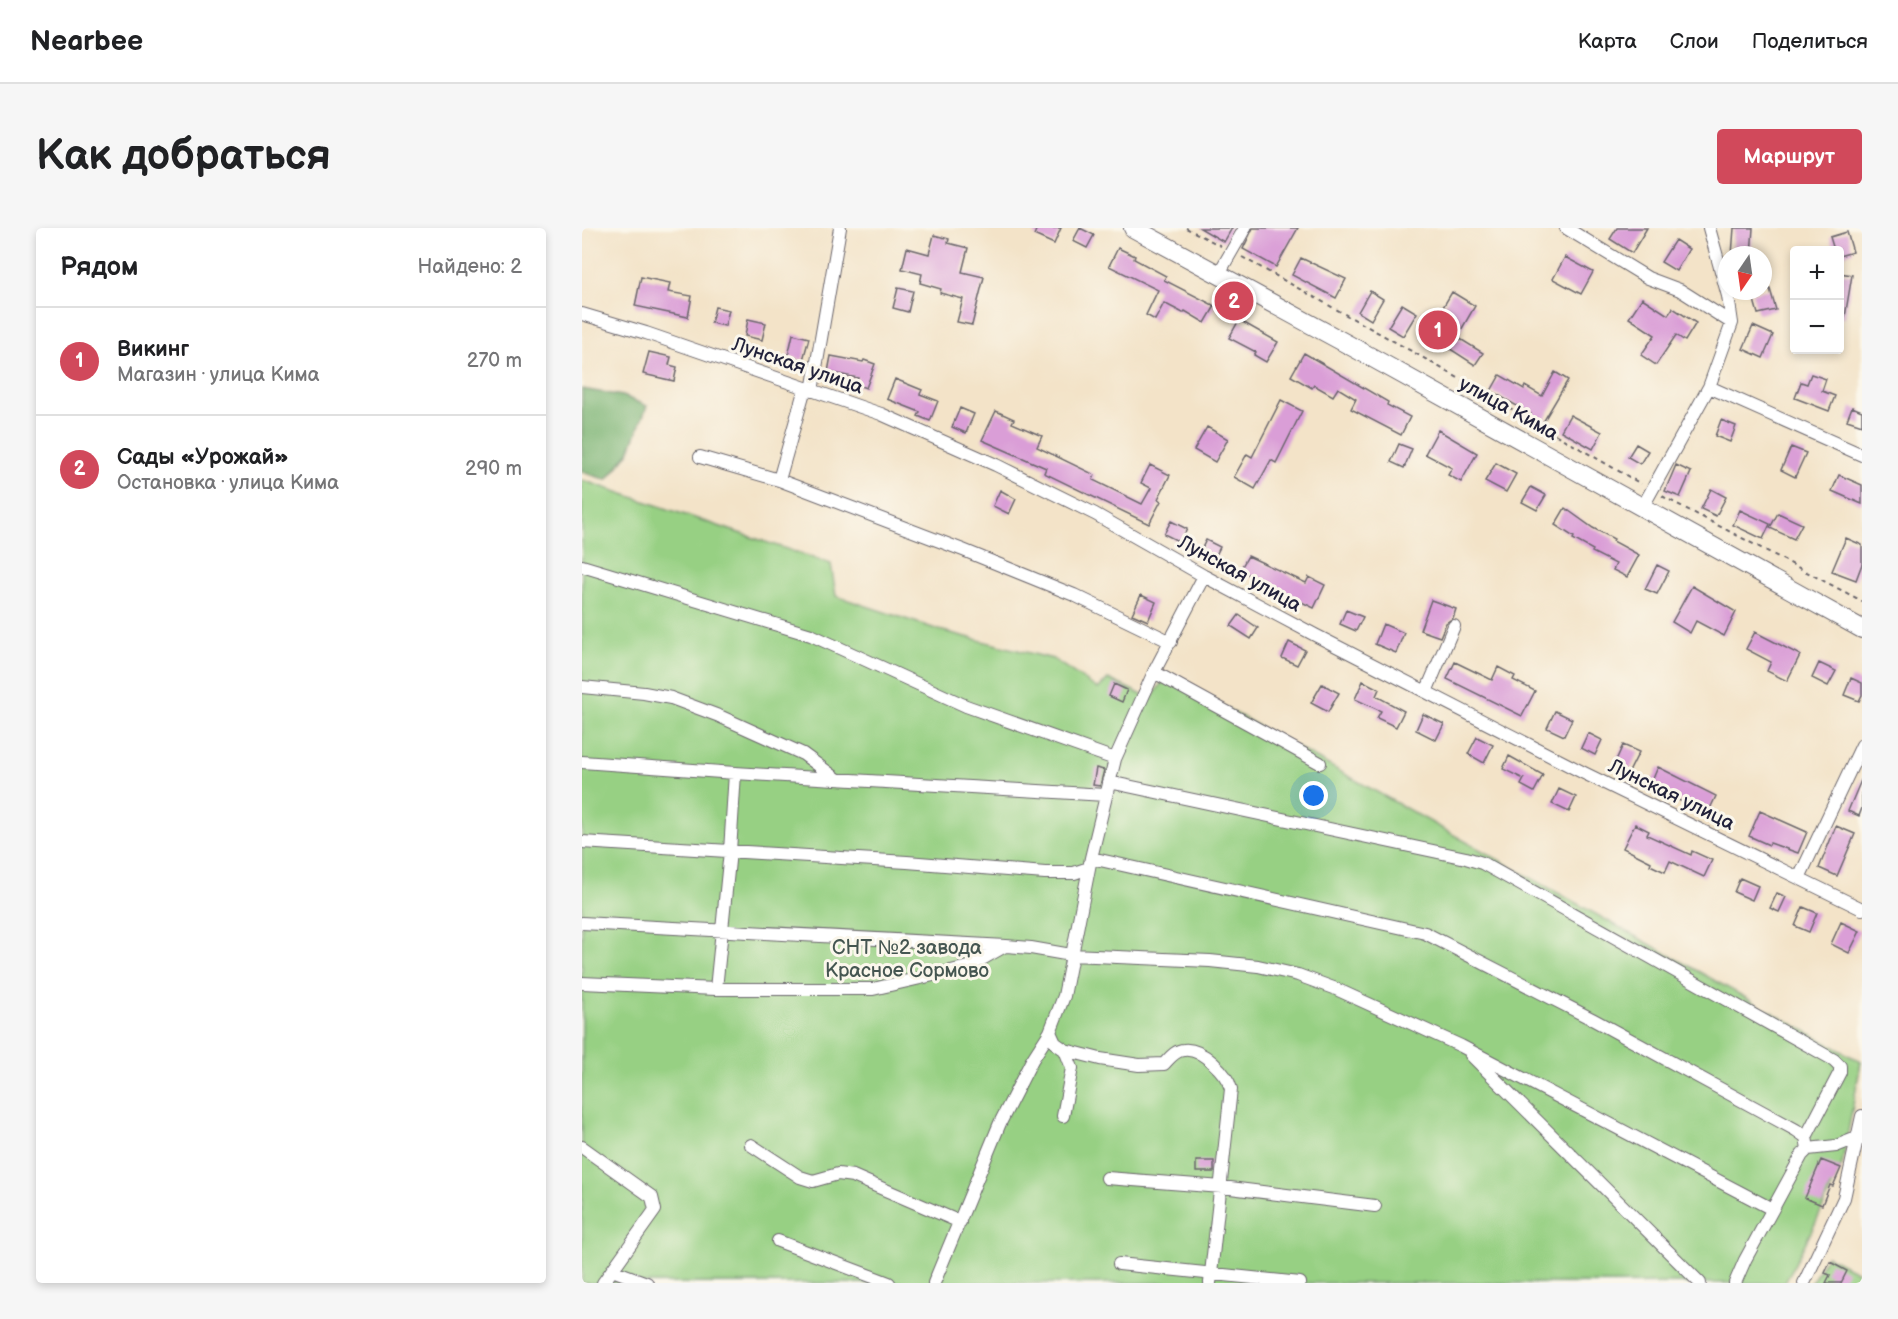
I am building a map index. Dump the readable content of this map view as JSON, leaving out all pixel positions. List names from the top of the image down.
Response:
{
  "streets": {
    "main road": ["улица Кима"],
    "street": ["Лунская улица"]
  },
  "parks": ["СНТ №2 завода Красное Сормово"],
  "north": "bottom",
  "page": {
    "header": "Nearbee",
    "nav": ["Карта", "Слои", "Поделиться"],
    "buttons": "Маршрут",
    "title": "Как добраться",
    "heading": ["Рядом", "Найдено: 2"],
    "map_buttons": ["+", "−"],
    "pins": ["2", "1"],
    "list": [
      {
        "mark": "1",
        "name": "Викинг",
        "note": "Магазин · улица Кима",
        "value": "270 m"
      },
      {
        "mark": "2",
        "name": "Сады «Урожай»",
        "note": "Остановка · улица Кима",
        "value": "290 m"
      }
    ]
  }
}
